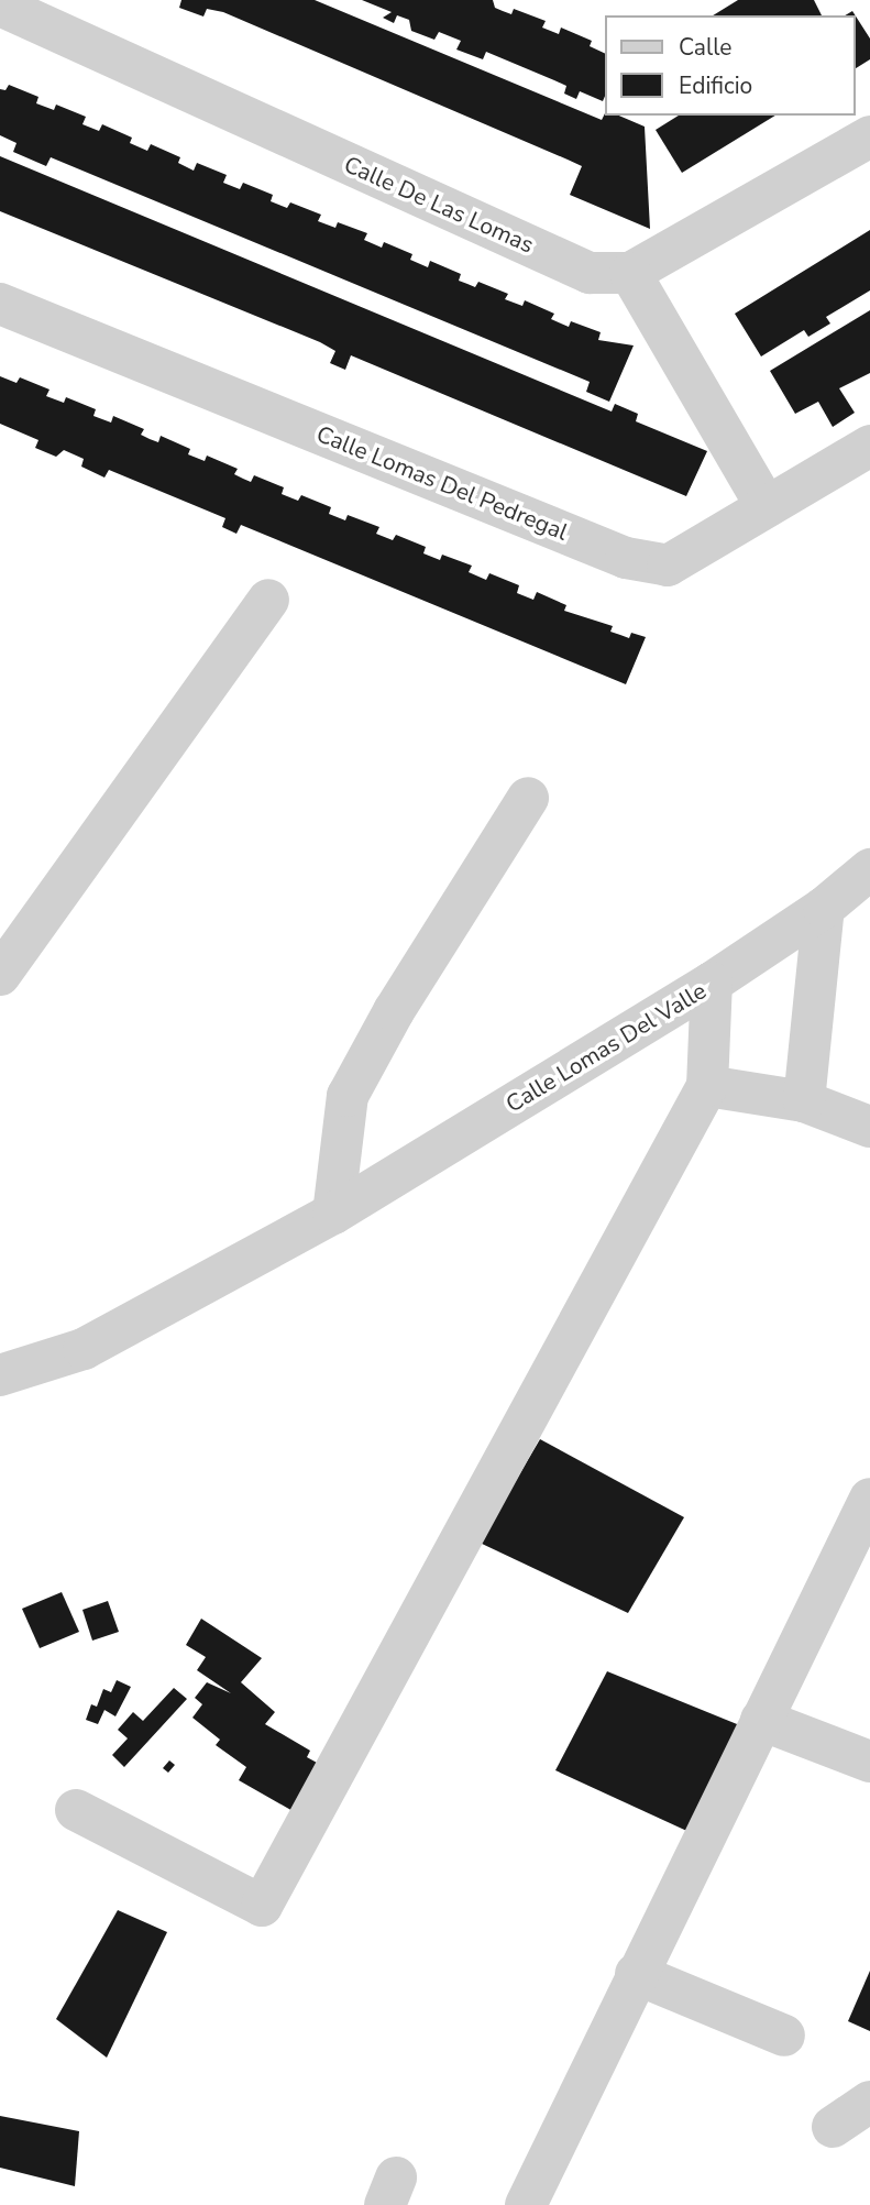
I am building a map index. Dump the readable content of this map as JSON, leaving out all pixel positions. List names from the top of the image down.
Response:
{
  "streets": {
    "street": ["Calle De Las Lomas", "Calle Lomas Del Pedregal", "Calle Lomas Del Valle"]
  },
  "legend": ["Calle", "Edificio"]
}
